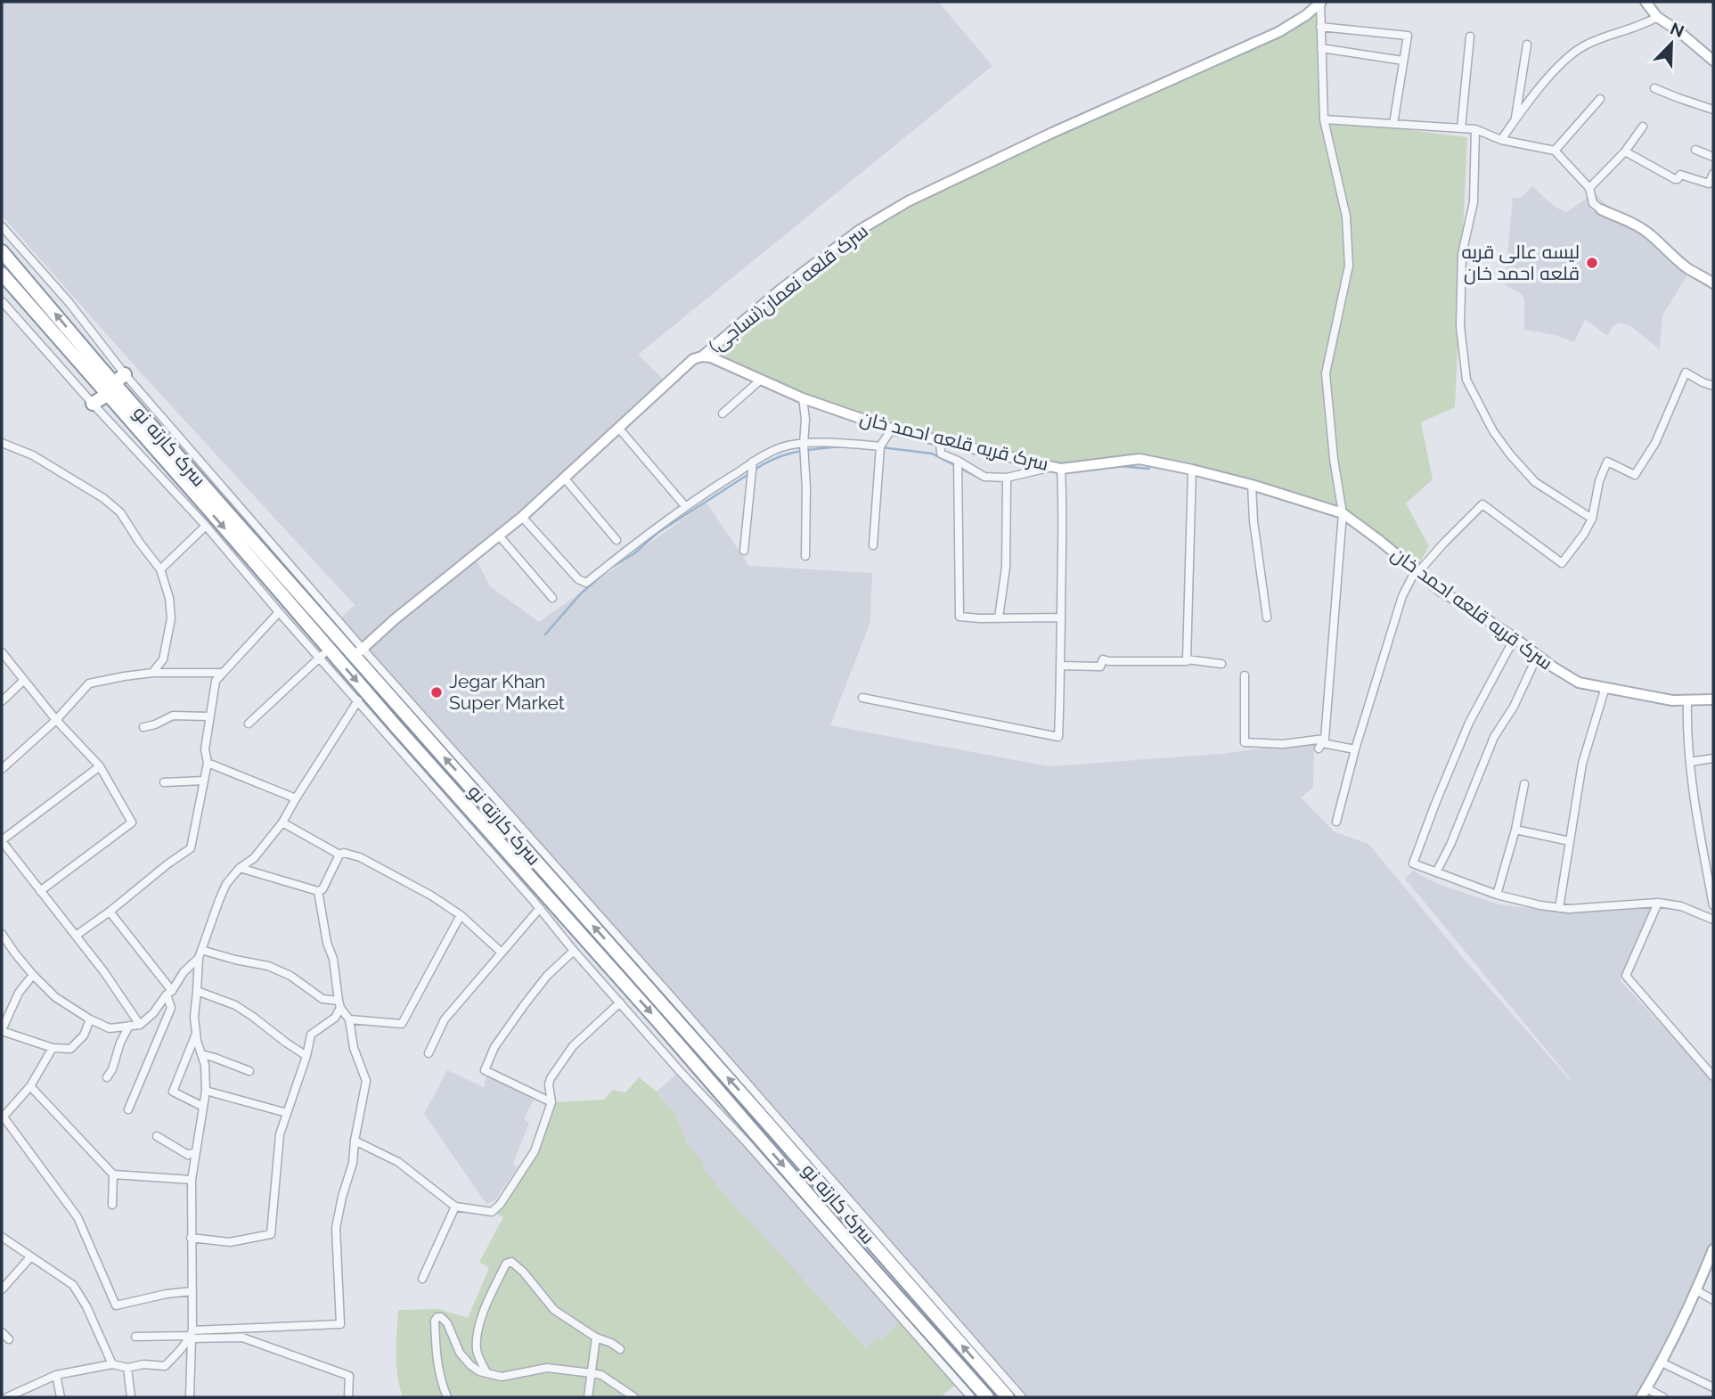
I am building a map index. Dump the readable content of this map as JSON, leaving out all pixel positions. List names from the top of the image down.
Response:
{
  "streets": {
    "highway": ["سرک کارته نو"],
    "street": ["سرک قلعه نعمان(نساجی)", "سرک قریه قلعه احمد خان"]
  },
  "crossings": [
    ["سرک قلعه نعمان(نساجی)", "سرک قریه قلعه احمد خان"],
    ["سرک قلعه نعمان(نساجی)", "سرک کارته نو"]
  ],
  "places": ["لیسه عالی قریه قلعه احمد خان", "Jegar Khan Super Market"],
  "north": "top right"
}
